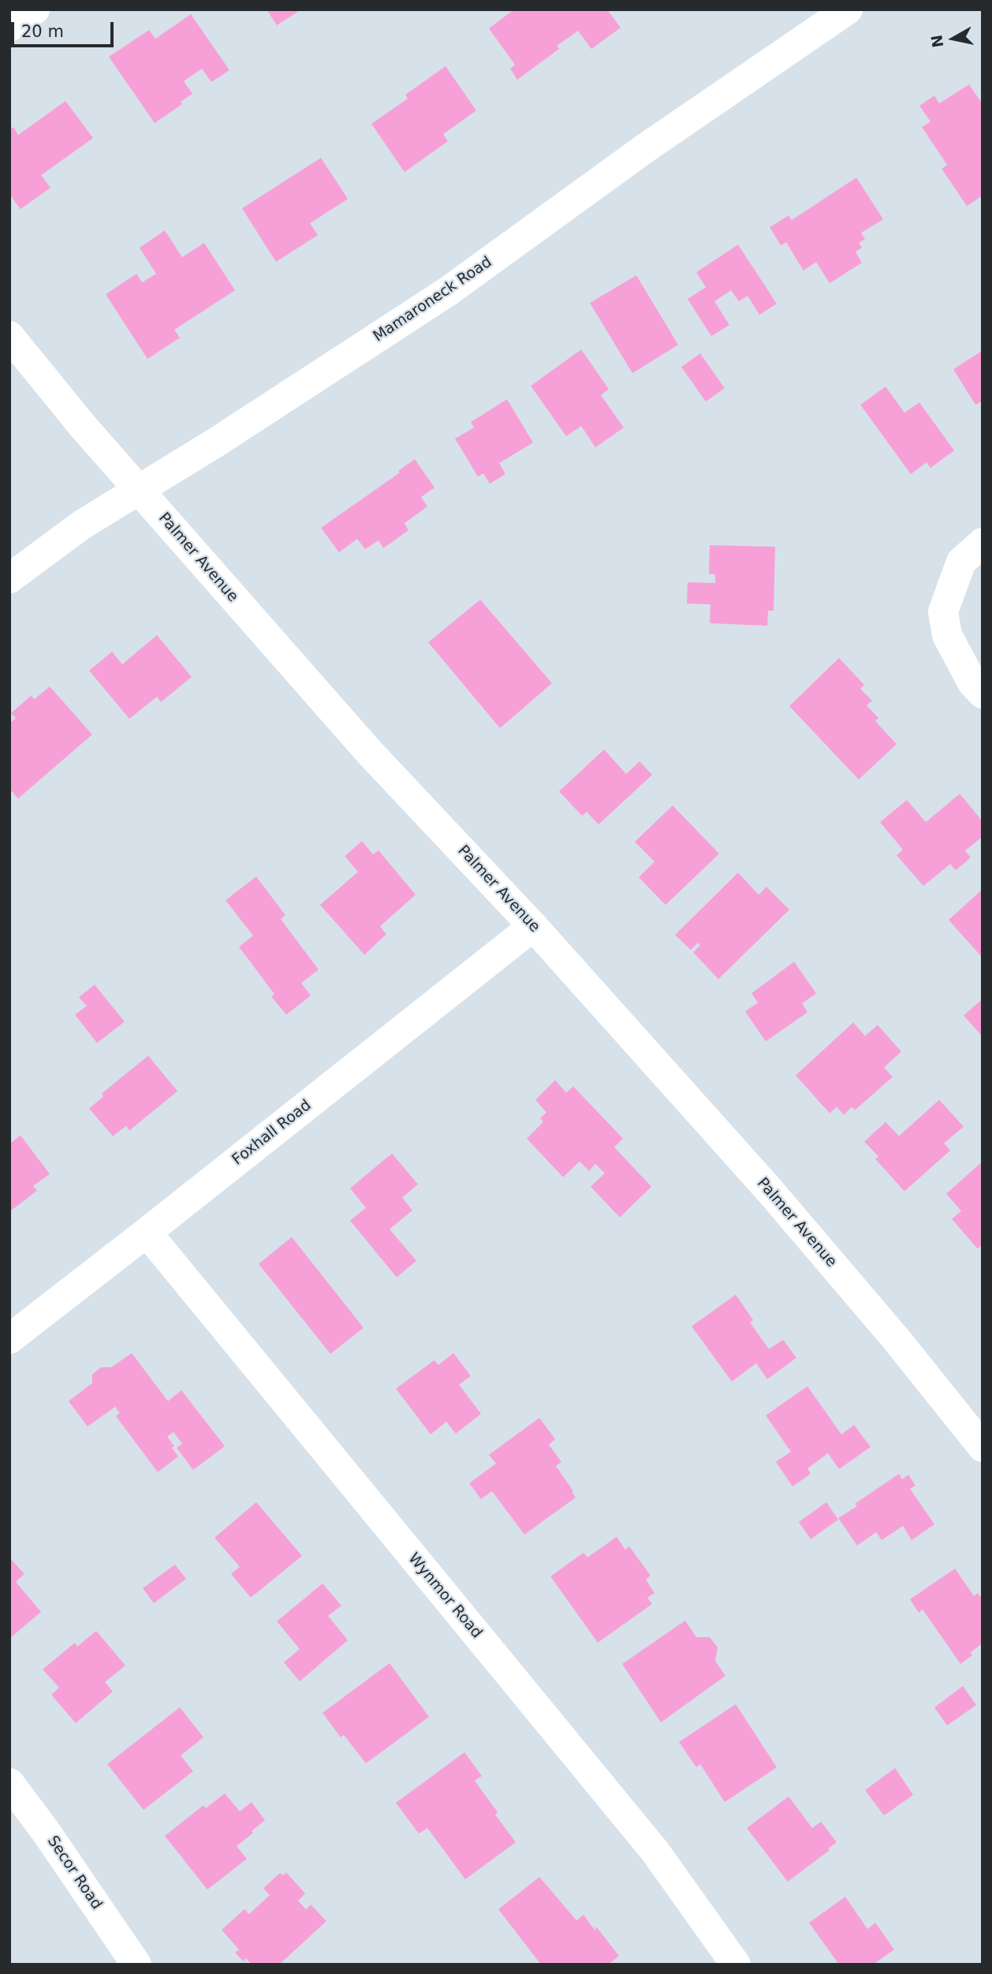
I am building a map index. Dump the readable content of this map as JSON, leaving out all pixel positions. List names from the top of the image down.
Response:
{
  "streets": {
    "street": [
      "Mamaroneck Road",
      "Palmer Avenue",
      "Foxhall Road",
      "Wynmor Road",
      "Secor Road"
    ]
  },
  "crossings": [
    ["Mamaroneck Road", "Palmer Avenue"],
    ["Palmer Avenue", "Foxhall Road"],
    ["Foxhall Road", "Wynmor Road"]
  ],
  "scale_bar": "20 m",
  "north": "left"
}
